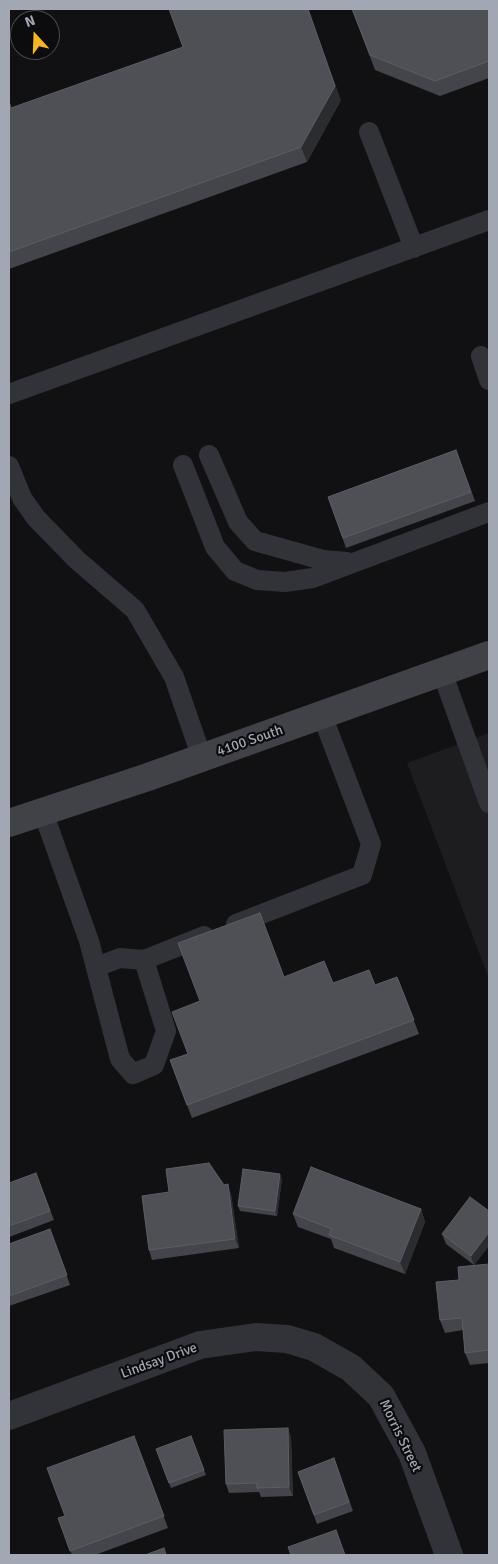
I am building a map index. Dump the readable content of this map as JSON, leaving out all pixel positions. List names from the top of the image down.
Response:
{
  "streets": {
    "main road": ["4100 South"],
    "street": ["Lindsay Drive", "Morris Street"]
  },
  "crossings": [
    ["Lindsay Drive", "Morris Street"]
  ],
  "north": "top"
}
